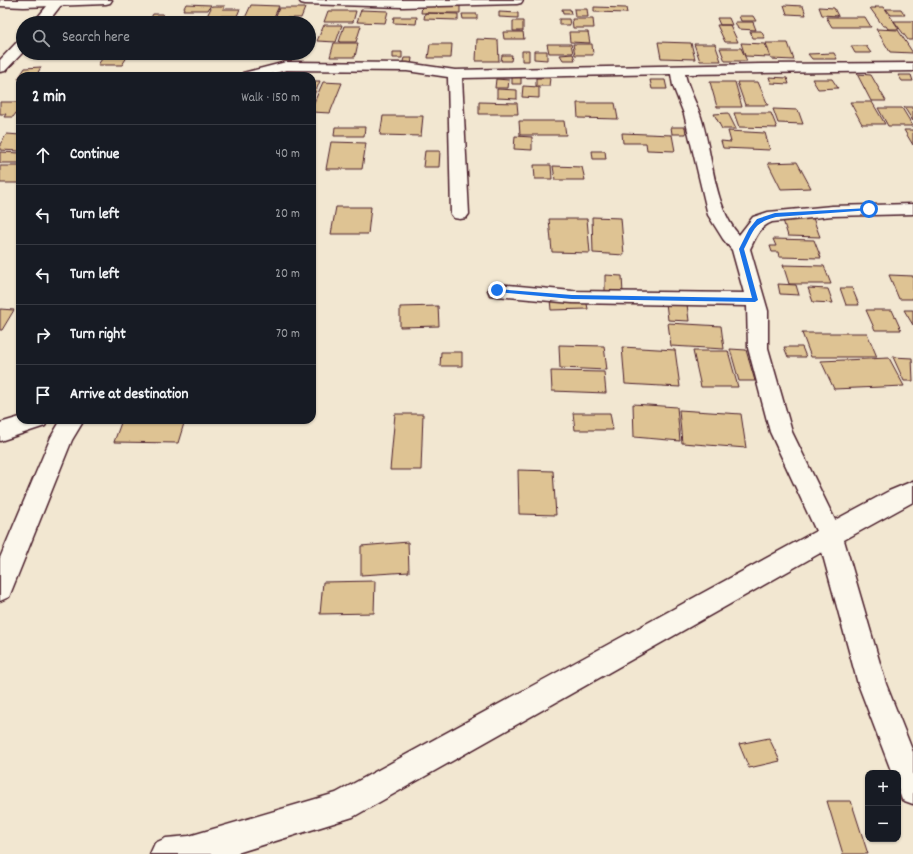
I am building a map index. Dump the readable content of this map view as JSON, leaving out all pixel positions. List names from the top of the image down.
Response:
{
  "page": {
    "search": "Search here",
    "heading": ["2 min", "Walk · 150 m"],
    "list": [
      ["Continue", "40 m"],
      ["Turn left", "20 m"],
      ["Turn left", "20 m"],
      ["Turn right", "70 m"],
      "Arrive at destination"
    ],
    "map_buttons": ["+", "−"]
  }
}
